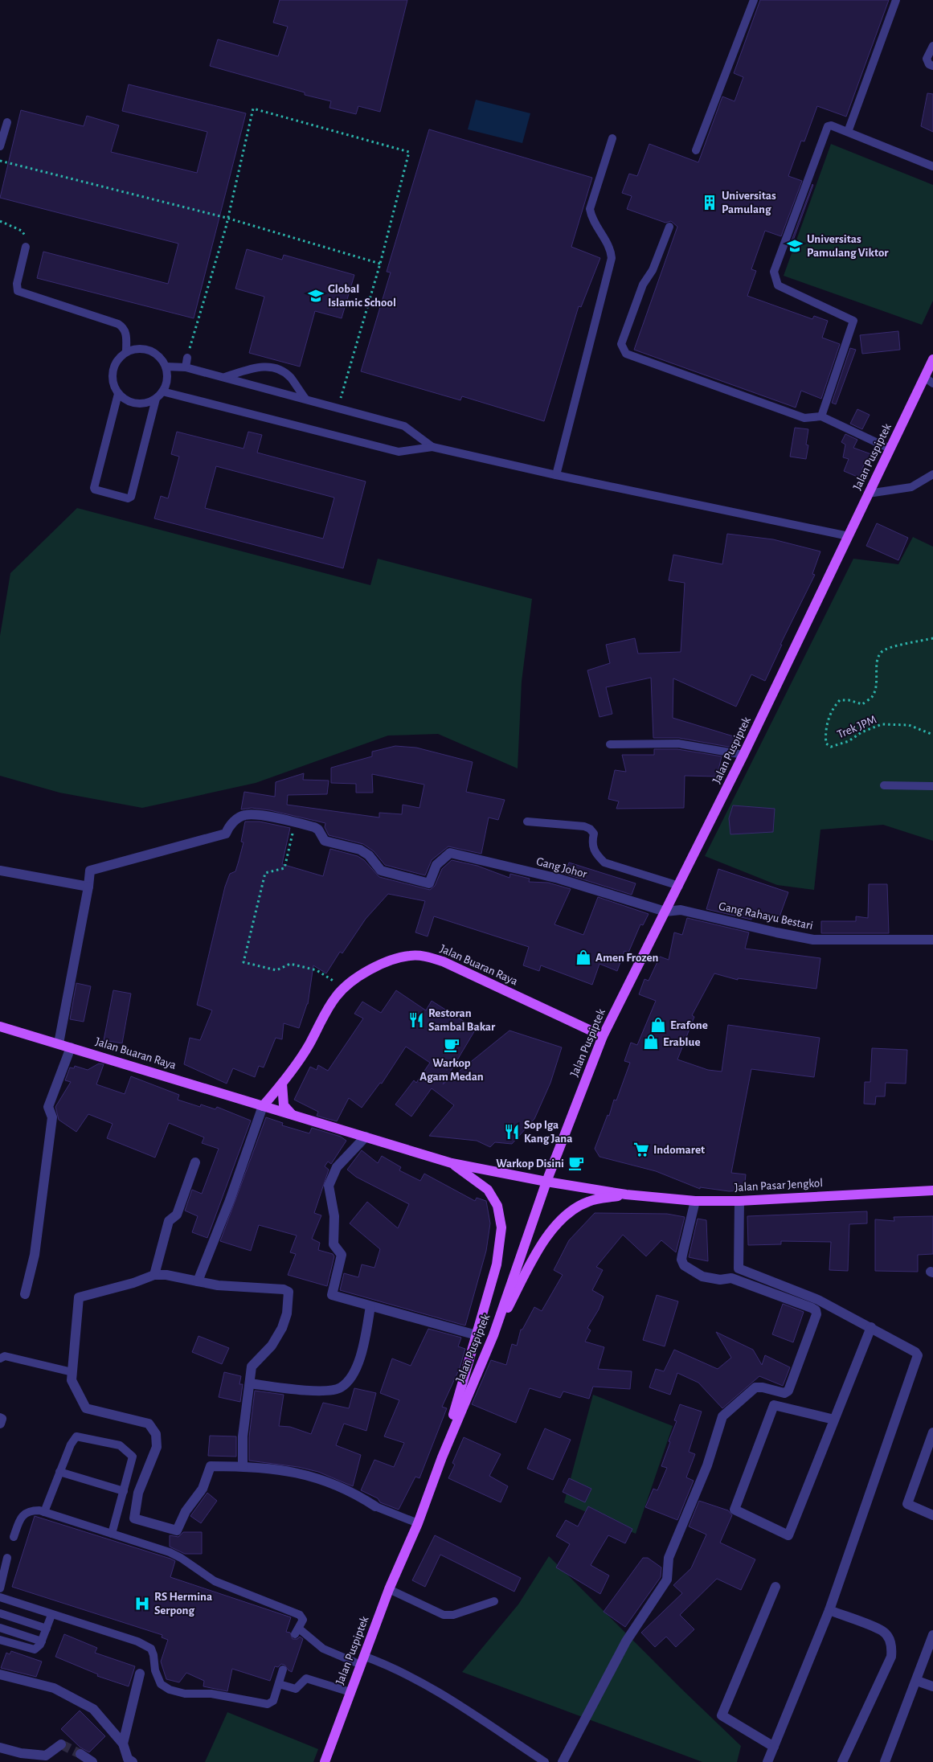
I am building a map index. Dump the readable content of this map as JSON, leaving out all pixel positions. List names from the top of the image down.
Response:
{
  "streets": {
    "main road": ["Jalan Puspiptek", "Jalan Buaran Raya", "Jalan Pasar Jengkol"],
    "street": ["Gang Johor", "Gang Rahayu Bestari"],
    "path": ["Trek JPM"]
  },
  "crossings": [
    ["Jalan Puspiptek", "Gang Johor"],
    ["Jalan Puspiptek", "Gang Rahayu Bestari"],
    ["Jalan Puspiptek", "Jalan Buaran Raya"],
    ["Gang Johor", "Gang Rahayu Bestari"],
    ["Jalan Buaran Raya", "Jalan Pasar Jengkol"]
  ],
  "places": {
    "building": ["Universitas Pamulang"],
    "school or university": ["Universitas Pamulang Viktor", "Global Islamic School"],
    "shop": ["Amen Frozen", "Erafone", "Erablue"],
    "restaurant": ["Restoran Sambal Bakar", "Sop Iga Kang Jana"],
    "cafe": ["Warkop Agam Medan", "Warkop Disini"],
    "supermarket": ["Indomaret"],
    "hospital": ["RS Hermina Serpong"]
  }
}
